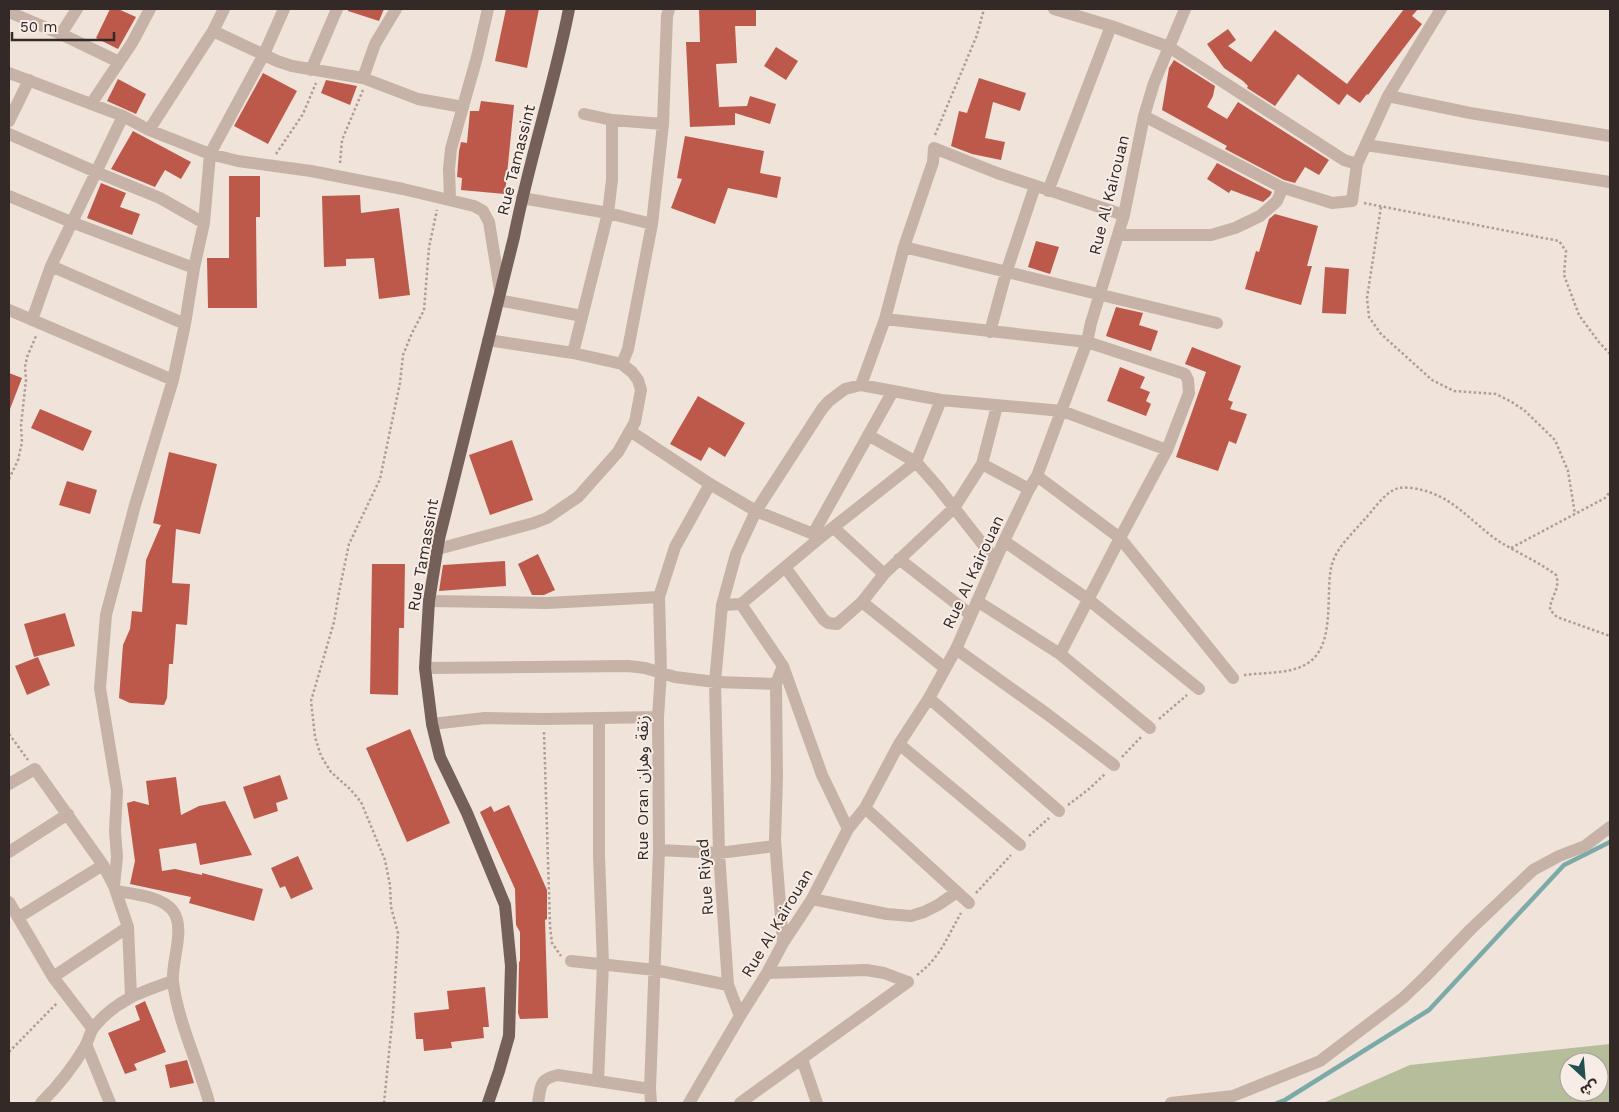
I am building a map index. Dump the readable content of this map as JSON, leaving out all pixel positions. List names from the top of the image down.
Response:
{
  "streets": {
    "main road": ["Rue Tamassint"],
    "street": ["Rue Al Kairouan", "Rue Oran زنقة وهران", "Rue Riyad"]
  },
  "crossings": [
    ["Rue Al Kairouan", "Rue Riyad"]
  ],
  "scale_bar": "50 m",
  "north": "bottom right"
}
